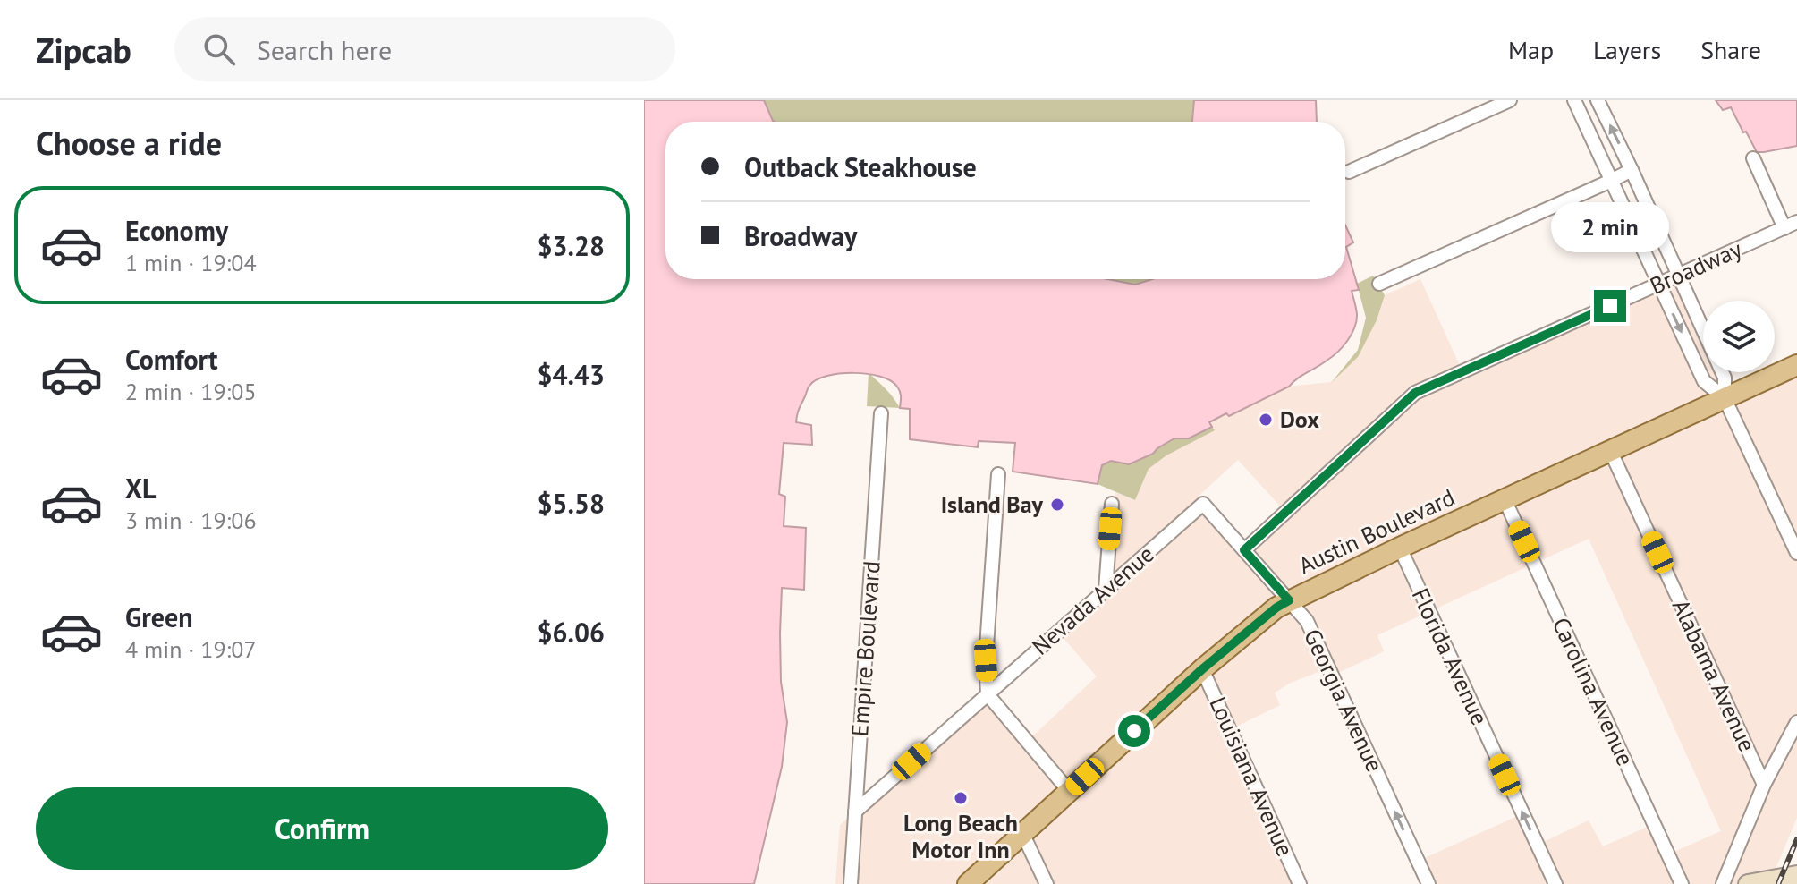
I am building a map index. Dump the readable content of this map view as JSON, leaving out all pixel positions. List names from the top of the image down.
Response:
{
  "streets": {
    "main road": ["Austin Boulevard"],
    "street": [
      "Broadway",
      "Nevada Avenue",
      "Empire Boulevard",
      "Florida Avenue",
      "Alabama Avenue",
      "Carolina Avenue",
      "Georgia Avenue",
      "Louisiana Avenue"
    ]
  },
  "crossings": [
    ["Broadway", "Georgia Avenue"],
    ["Austin Boulevard", "Florida Avenue"],
    ["Austin Boulevard", "Alabama Avenue"],
    ["Austin Boulevard", "Carolina Avenue"],
    ["Austin Boulevard", "Georgia Avenue"],
    ["Austin Boulevard", "Louisiana Avenue"],
    ["Nevada Avenue", "Empire Boulevard"],
    ["Nevada Avenue", "Georgia Avenue"]
  ],
  "one_way": ["Florida Avenue", "Georgia Avenue"],
  "places": ["Dox", "Island Bay", "Long Beach Motor Inn"],
  "page": {
    "header": "Zipcab",
    "search": "Search here",
    "nav": ["Map", "Layers", "Share"],
    "heading": "Choose a ride",
    "banner": ["Outback Steakhouse", "Broadway"],
    "list": [
      {
        "name": "Economy",
        "note": "1 min · 19:04",
        "value": "$3.28"
      },
      {
        "name": "Comfort",
        "note": "2 min · 19:05",
        "value": "$4.43"
      },
      {
        "name": "XL",
        "note": "3 min · 19:06",
        "value": "$5.58"
      },
      {
        "name": "Green",
        "note": "4 min · 19:07",
        "value": "$6.06"
      }
    ],
    "bubble": "2 min",
    "buttons": "Confirm"
  }
}
